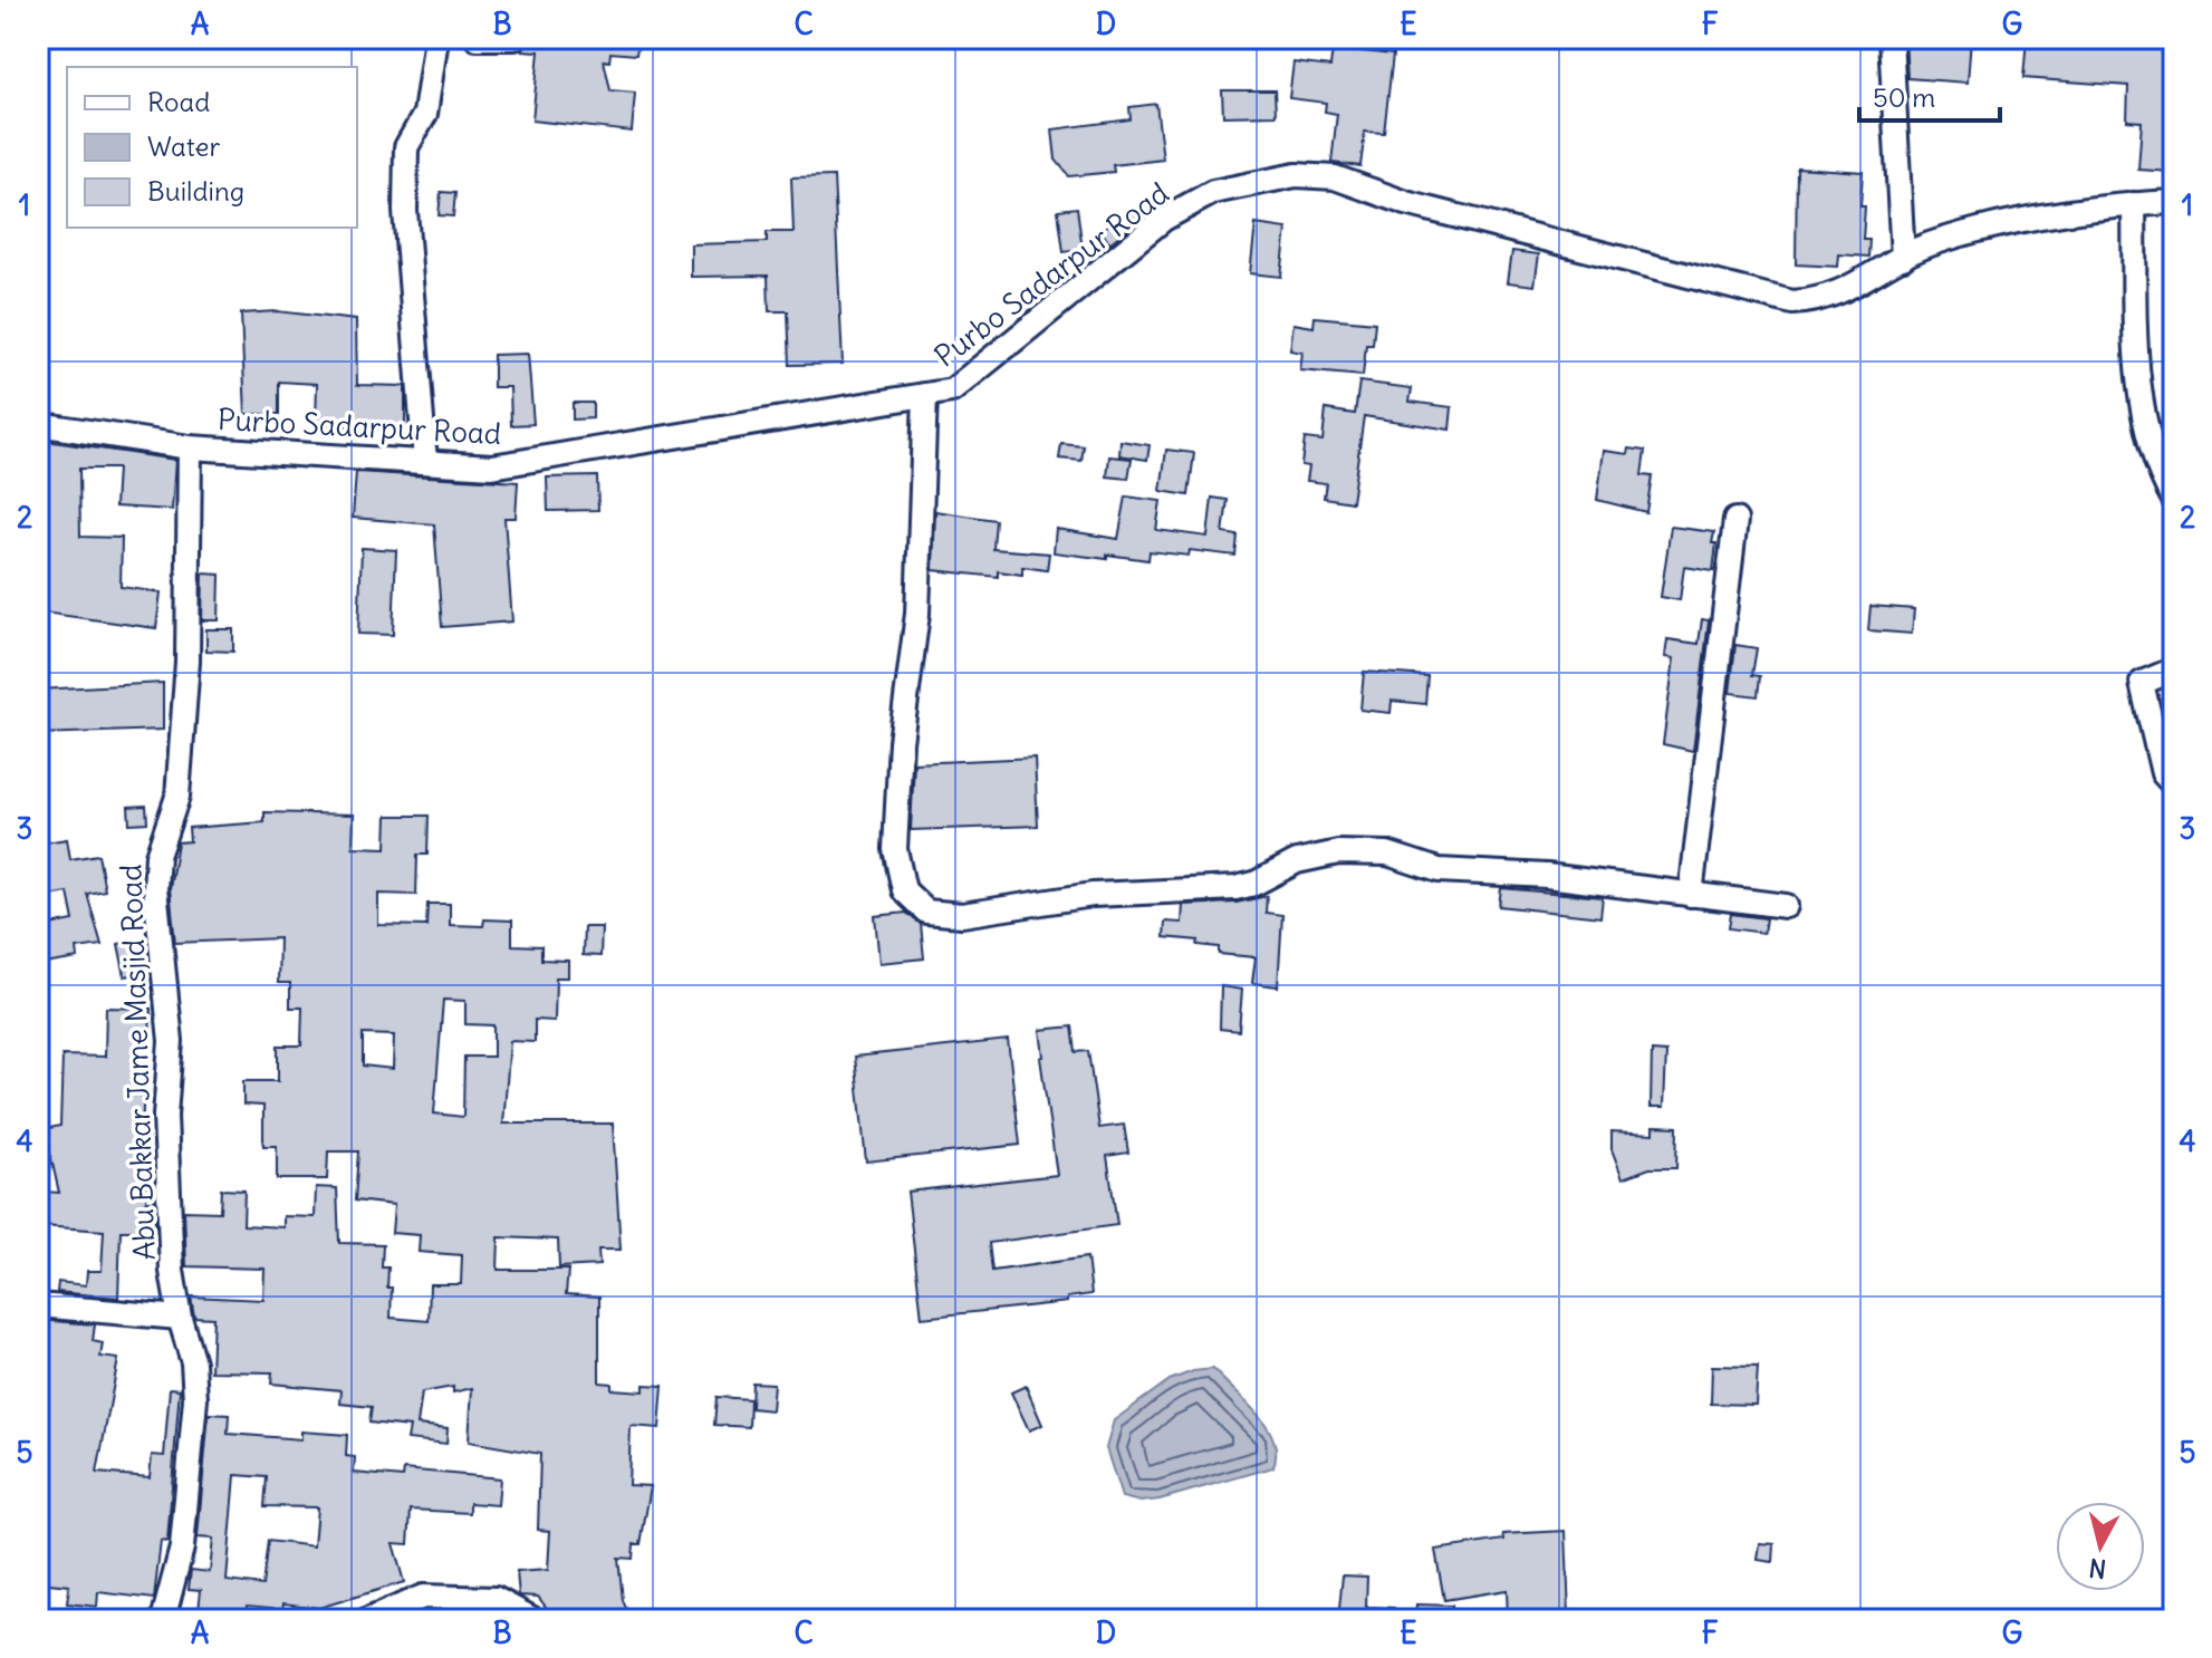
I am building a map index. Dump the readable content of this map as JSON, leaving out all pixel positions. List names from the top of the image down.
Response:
{
  "streets": {
    "street": ["Purbo Sadarpur Road", "Abu Bakkar Jame Masjid Road"]
  },
  "crossings": [
    ["Purbo Sadarpur Road", "Abu Bakkar Jame Masjid Road"]
  ],
  "legend": ["Road", "Water", "Building"],
  "scale_bar": "50 m",
  "north": "bottom",
  "grid": {
    "columns": [
      "A",
      "B",
      "C",
      "D",
      "E",
      "F",
      "G"
    ],
    "rows": [
      "1",
      "2",
      "3",
      "4",
      "5"
    ]
  }
}
